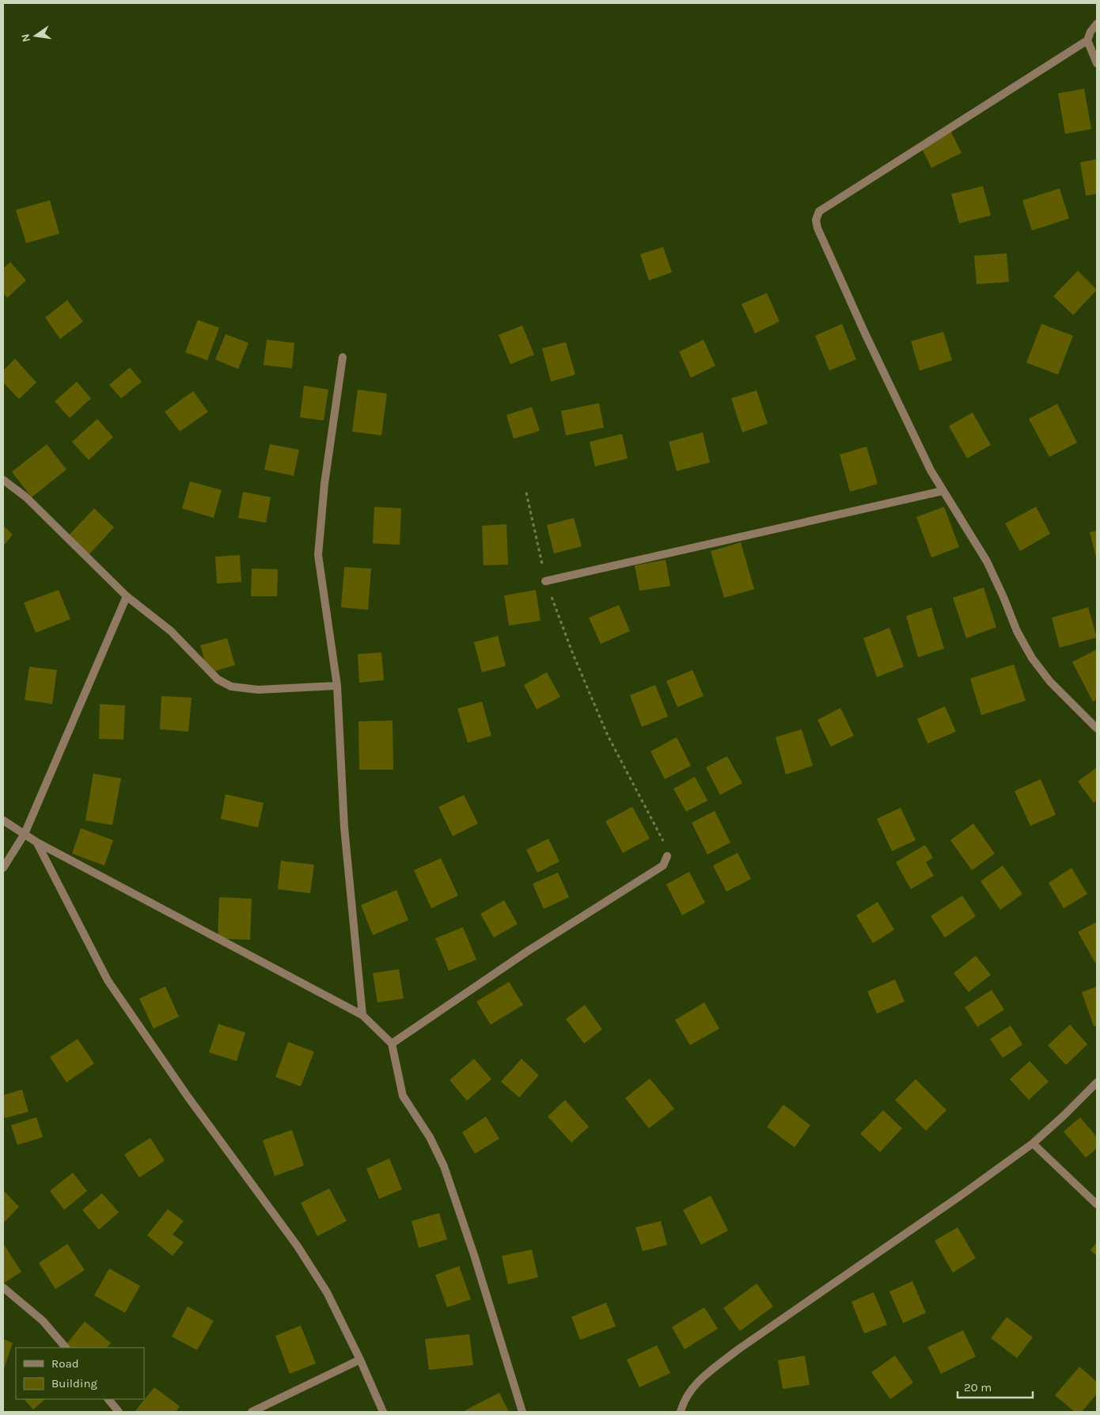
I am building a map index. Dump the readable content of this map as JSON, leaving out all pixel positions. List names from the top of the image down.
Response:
{
  "legend": ["Road", "Building"],
  "scale_bar": "20 m",
  "north": "left"
}
